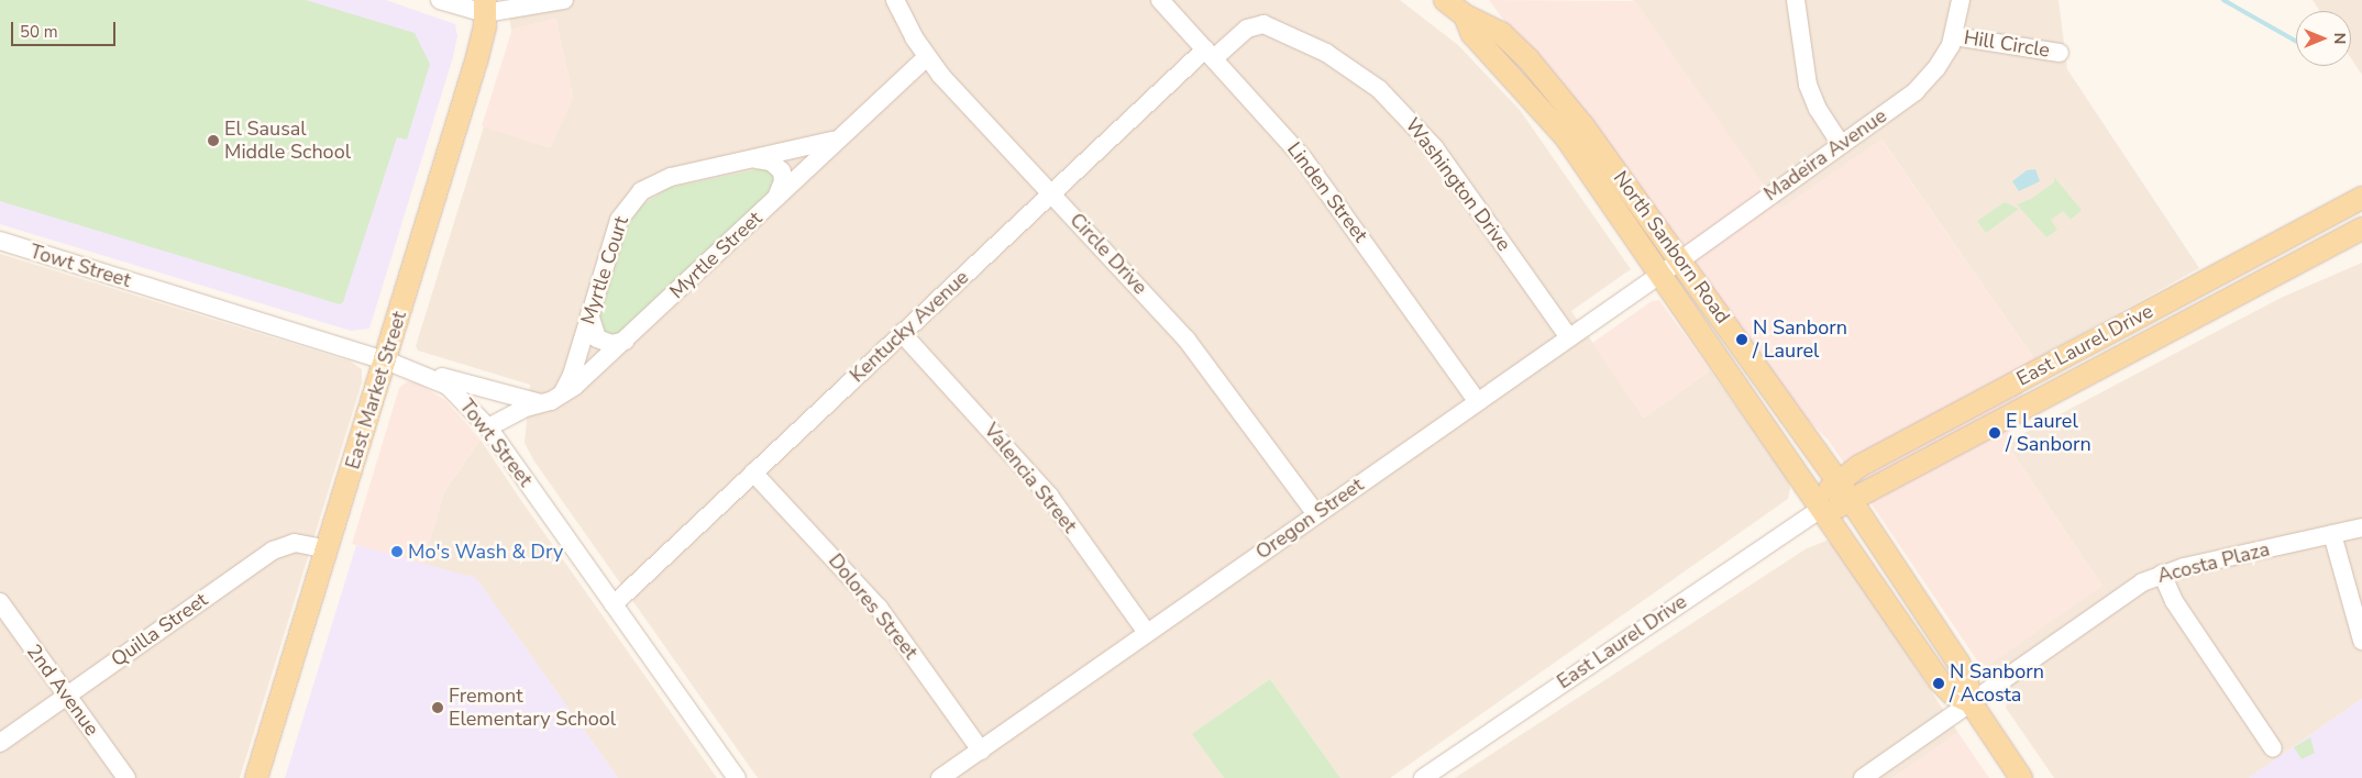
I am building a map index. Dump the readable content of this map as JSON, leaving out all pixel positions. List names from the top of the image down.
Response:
{
  "streets": {
    "main road": ["North Sanborn Road", "East Laurel Drive", "East Market Street"],
    "street": [
      "Hill Circle",
      "Madeira Avenue",
      "Washington Drive",
      "Linden Street",
      "Circle Drive",
      "Myrtle Street",
      "Towt Street",
      "Myrtle Court",
      "Kentucky Avenue",
      "Valencia Street",
      "Oregon Street",
      "Acosta Plaza",
      "Dolores Street",
      "Quilla Street",
      "2nd Avenue"
    ]
  },
  "crossings": [
    ["Hill Circle", "Madeira Avenue"],
    ["Madeira Avenue", "North Sanborn Road"],
    ["Madeira Avenue", "Oregon Street"],
    ["Washington Drive", "Linden Street"],
    ["Washington Drive", "Kentucky Avenue"],
    ["Washington Drive", "Oregon Street"],
    ["Linden Street", "Kentucky Avenue"],
    ["Linden Street", "Oregon Street"],
    ["North Sanborn Road", "East Laurel Drive"],
    ["North Sanborn Road", "Oregon Street"],
    ["North Sanborn Road", "Acosta Plaza"],
    ["Circle Drive", "Myrtle Street"],
    ["Circle Drive", "Kentucky Avenue"],
    ["Circle Drive", "Oregon Street"],
    ["Myrtle Street", "Towt Street"],
    ["Myrtle Street", "Myrtle Court"],
    ["Towt Street", "Kentucky Avenue"],
    ["Towt Street", "East Market Street"],
    ["Kentucky Avenue", "Valencia Street"],
    ["Kentucky Avenue", "Dolores Street"],
    ["East Market Street", "Quilla Street"],
    ["Valencia Street", "Oregon Street"],
    ["Oregon Street", "Dolores Street"],
    ["Quilla Street", "2nd Avenue"]
  ],
  "places": [
    "El Sausal Middle School",
    "N Sanborn / Laurel",
    "E Laurel / Sanborn",
    "Mo's Wash & Dry",
    "N Sanborn / Acosta",
    "Fremont Elementary School"
  ],
  "scale_bar": "50 m",
  "north": "right"
}
